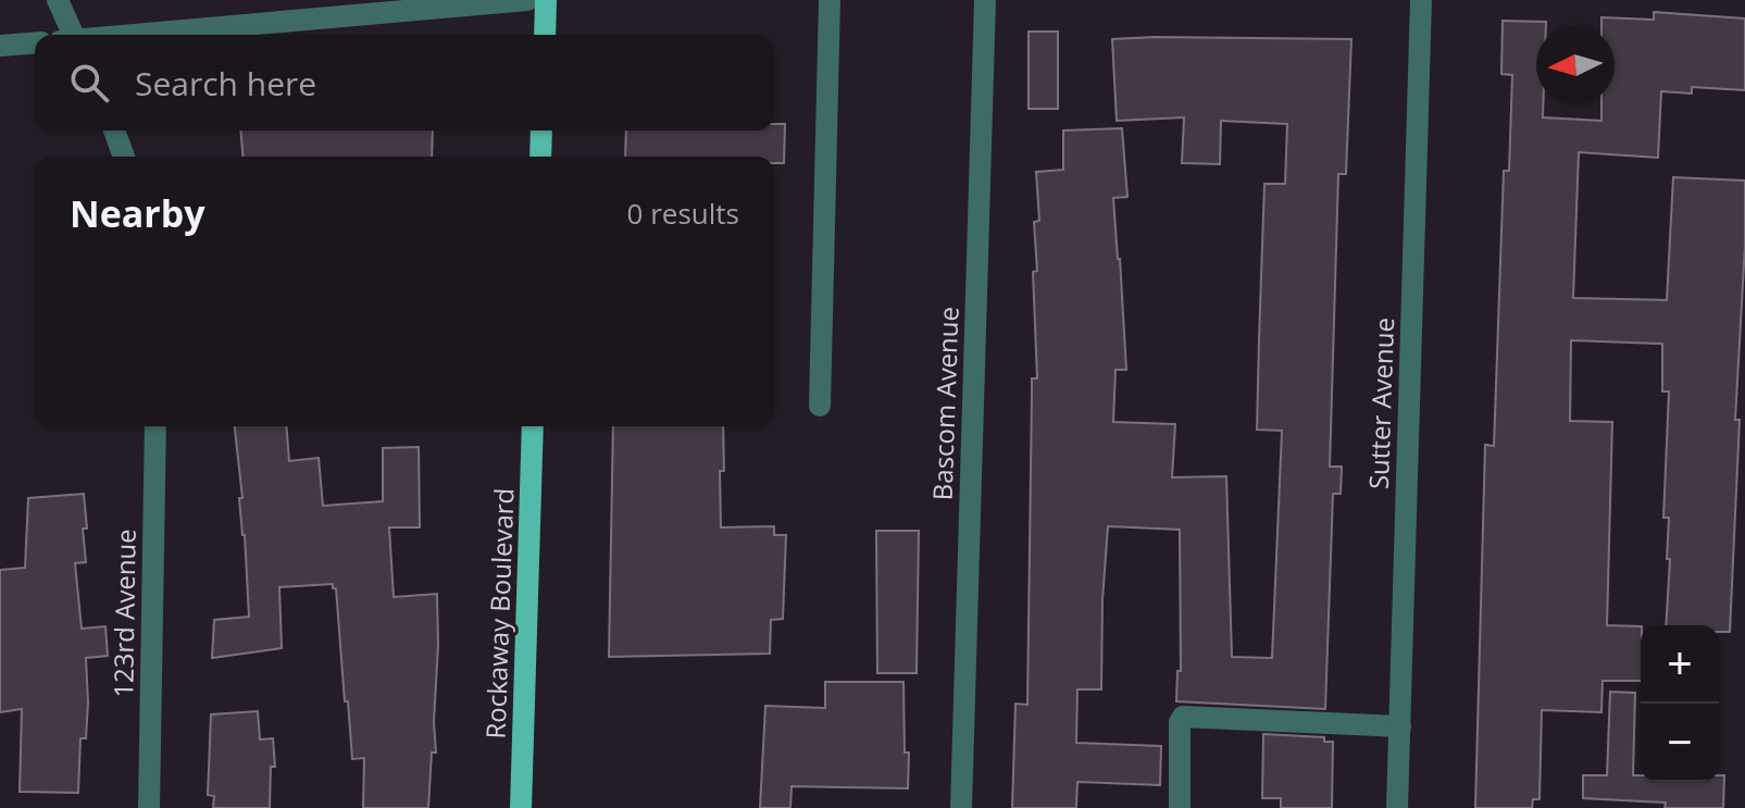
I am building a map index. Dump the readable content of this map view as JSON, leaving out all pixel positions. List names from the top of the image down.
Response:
{
  "streets": {
    "main road": ["Rockaway Boulevard"],
    "street": ["Bascom Avenue", "Sutter Avenue", "123rd Avenue"]
  },
  "north": "left",
  "page": {
    "search": "Search here",
    "heading": ["Nearby", "0 results"],
    "map_buttons": ["+", "−"]
  }
}
